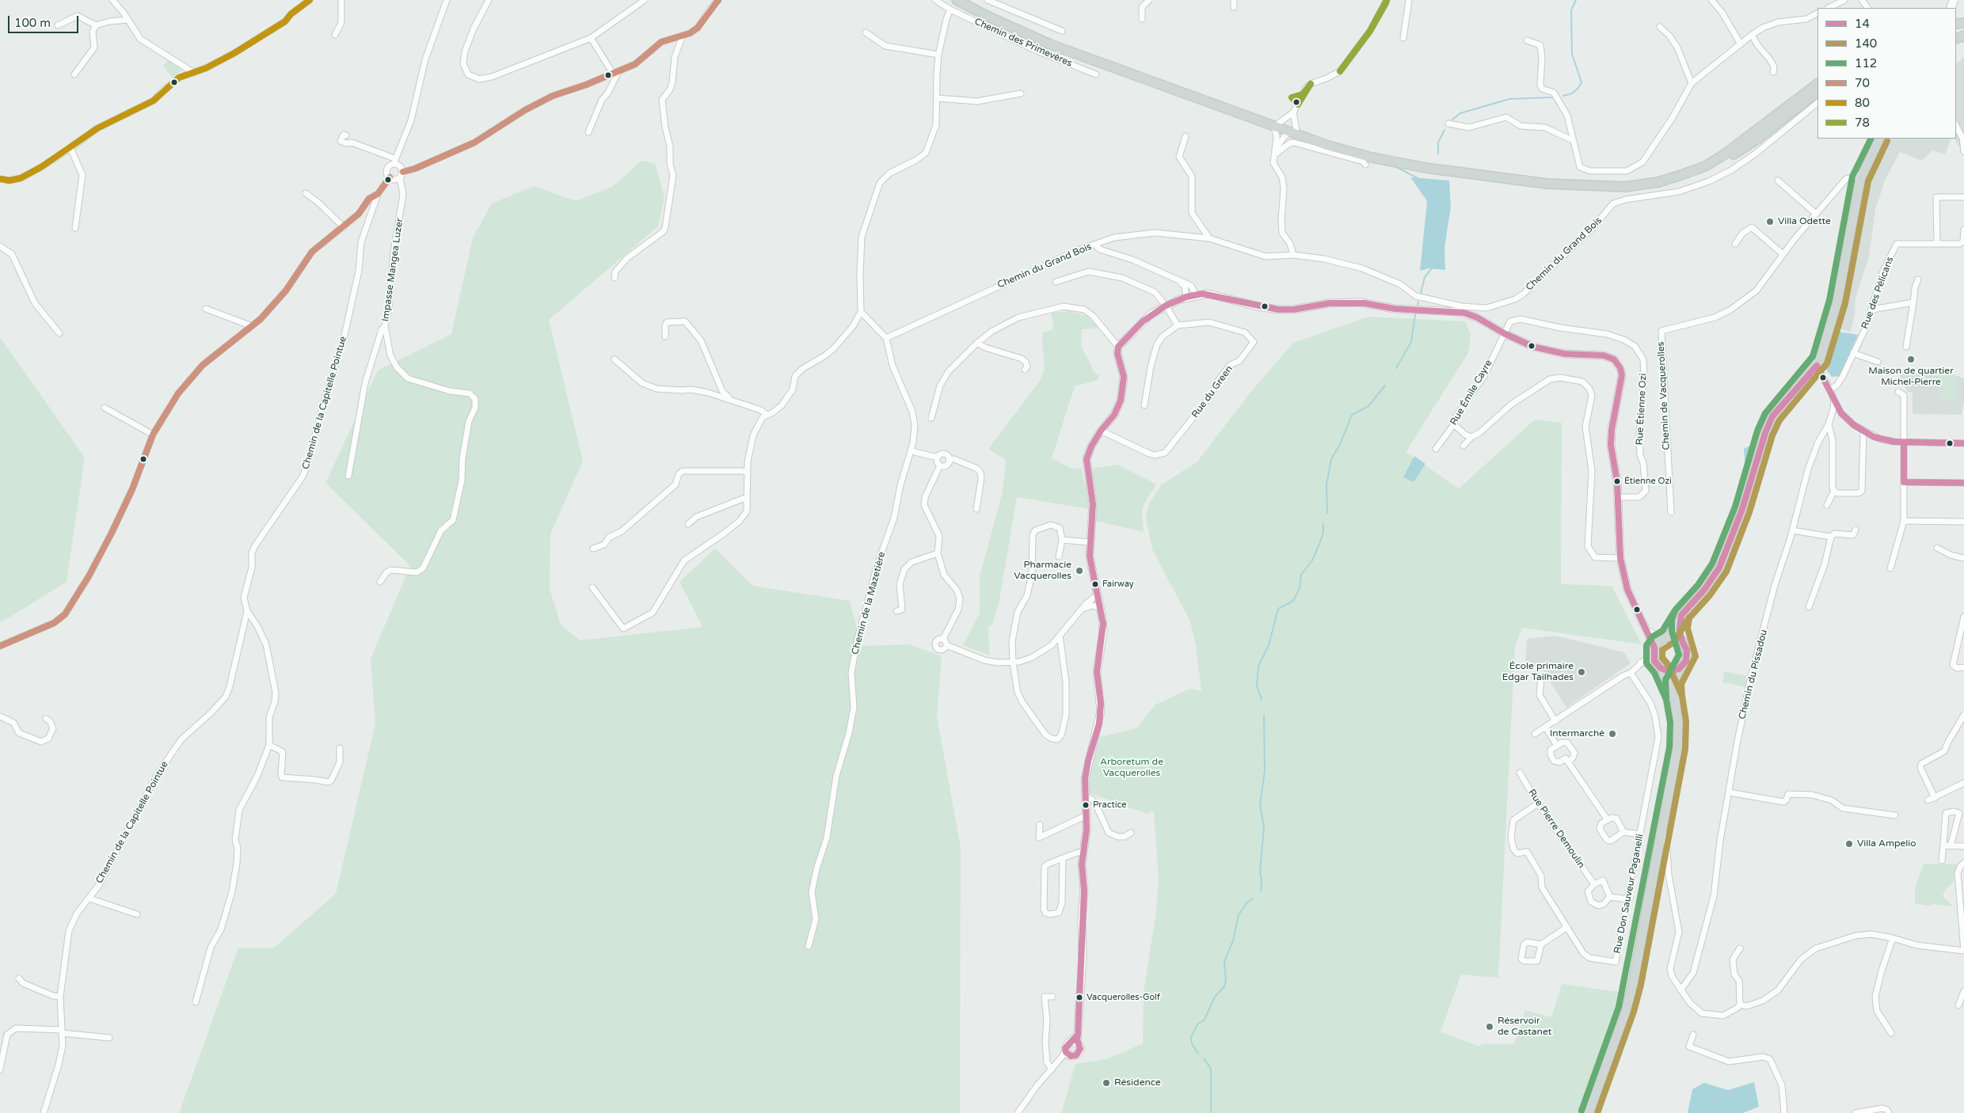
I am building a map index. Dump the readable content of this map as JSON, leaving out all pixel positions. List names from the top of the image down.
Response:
{
  "streets": {
    "street": [
      "Chemin des Primevères",
      "Chemin du Grand Bois",
      "Impasse Mangea Luzer",
      "Rue des Pélicans",
      "Rue du Green",
      "Rue Émile Cayre",
      "Chemin de Vacquerolles",
      "Chemin de la Capitelle Pointue",
      "Rue Étienne Ozi",
      "Chemin de la Mazetière",
      "Chemin du Pissadou",
      "Rue Pierre Demoulin",
      "Rue Don Sauveur Paganelli"
    ]
  },
  "crossings": [
    ["Chemin du Grand Bois", "Chemin de la Mazetière"],
    ["Rue Émile Cayre", "Rue Étienne Ozi"],
    ["Rue Pierre Demoulin", "Rue Don Sauveur Paganelli"]
  ],
  "parks": ["Arboretum de Vacquerolles"],
  "places": [
    "Villa Odette",
    "Maison de quartier Michel-Pierre",
    "Étienne Ozi",
    "Pharmacie Vacquerolles",
    "Fairway",
    "École primaire Edgar Tailhades",
    "Intermarché",
    "Practice",
    "Villa Ampelio",
    "Vacquerolles-Golf",
    "Réservoir de Castanet",
    "Résidence"
  ],
  "lines": [
    "transit line 70",
    "transit line 80",
    "transit line 78",
    "transit line 112",
    "transit line 140",
    "transit line 14"
  ],
  "legend": [
    "14",
    "140",
    "112",
    "70",
    "80",
    "78"
  ],
  "scale_bar": "100 m"
}
